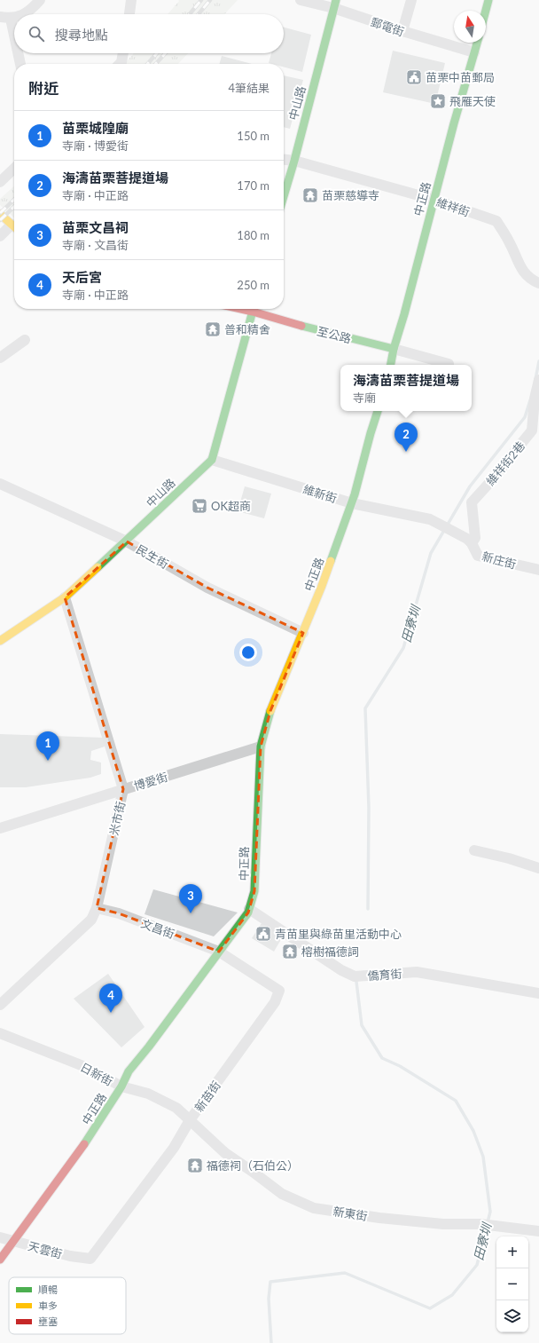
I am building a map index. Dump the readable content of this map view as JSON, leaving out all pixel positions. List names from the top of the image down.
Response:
{
  "streets": {
    "street": [
      "郵電街",
      "中山路",
      "中正路",
      "維祥街",
      "至公路",
      "維祥街2巷",
      "維新街",
      "民生街",
      "新庄街",
      "博愛街",
      "米市街",
      "文昌街",
      "僑育街",
      "日新街",
      "新苗街",
      "新東街",
      "天雲街"
    ]
  },
  "crossings": [
    ["郵電街", "中山路"],
    ["郵電街", "中正路"],
    ["中山路", "維祥街"],
    ["中山路", "維新街"],
    ["中山路", "民生街"],
    ["中山路", "米市街"],
    ["中正路", "維祥街"],
    ["中正路", "至公路"],
    ["中正路", "維新街"],
    ["中正路", "民生街"],
    ["中正路", "博愛街"],
    ["中正路", "文昌街"],
    ["中正路", "僑育街"],
    ["中正路", "日新街"],
    ["中正路", "新苗街"],
    ["中正路", "天雲街"],
    ["維祥街2巷", "維新街"],
    ["維祥街2巷", "新庄街"],
    ["維新街", "新庄街"],
    ["博愛街", "米市街"],
    ["米市街", "文昌街"],
    ["文昌街", "新苗街"],
    ["日新街", "新苗街"],
    ["日新街", "新東街"],
    ["新苗街", "新東街"],
    ["新苗街", "天雲街"]
  ],
  "water": ["田寮圳"],
  "places": {
    "public building": ["苗栗中苗郵局", "青苗里與綠苗里活動中心"],
    "place": ["飛雁天使"],
    "temple": [
      "苗栗慈導寺",
      "普和精舍",
      "榕樹福德詞",
      "福德祠（石伯公）"
    ],
    "supermarket": ["OK超商"]
  },
  "legend": ["順暢", "車多", "壅塞"],
  "north": "top",
  "page": {
    "search": "搜尋地點",
    "heading": ["附近", "4筆結果"],
    "list": [
      {
        "mark": "1",
        "name": "苗栗城隍廟",
        "note": "寺廟 · 博愛街",
        "value": "150 m"
      },
      {
        "mark": "2",
        "name": "海濤苗栗菩提道場",
        "note": "寺廟 · 中正路",
        "value": "170 m"
      },
      {
        "mark": "3",
        "name": "苗栗文昌祠",
        "note": "寺廟 · 文昌街",
        "value": "180 m"
      },
      {
        "mark": "4",
        "name": "天后宮",
        "note": "寺廟 · 中正路",
        "value": "250 m"
      }
    ],
    "popup": ["海濤苗栗菩提道場", "寺廟"],
    "pins": [
      "2",
      "1",
      "3",
      "4"
    ],
    "map_buttons": ["+", "−"]
  }
}
